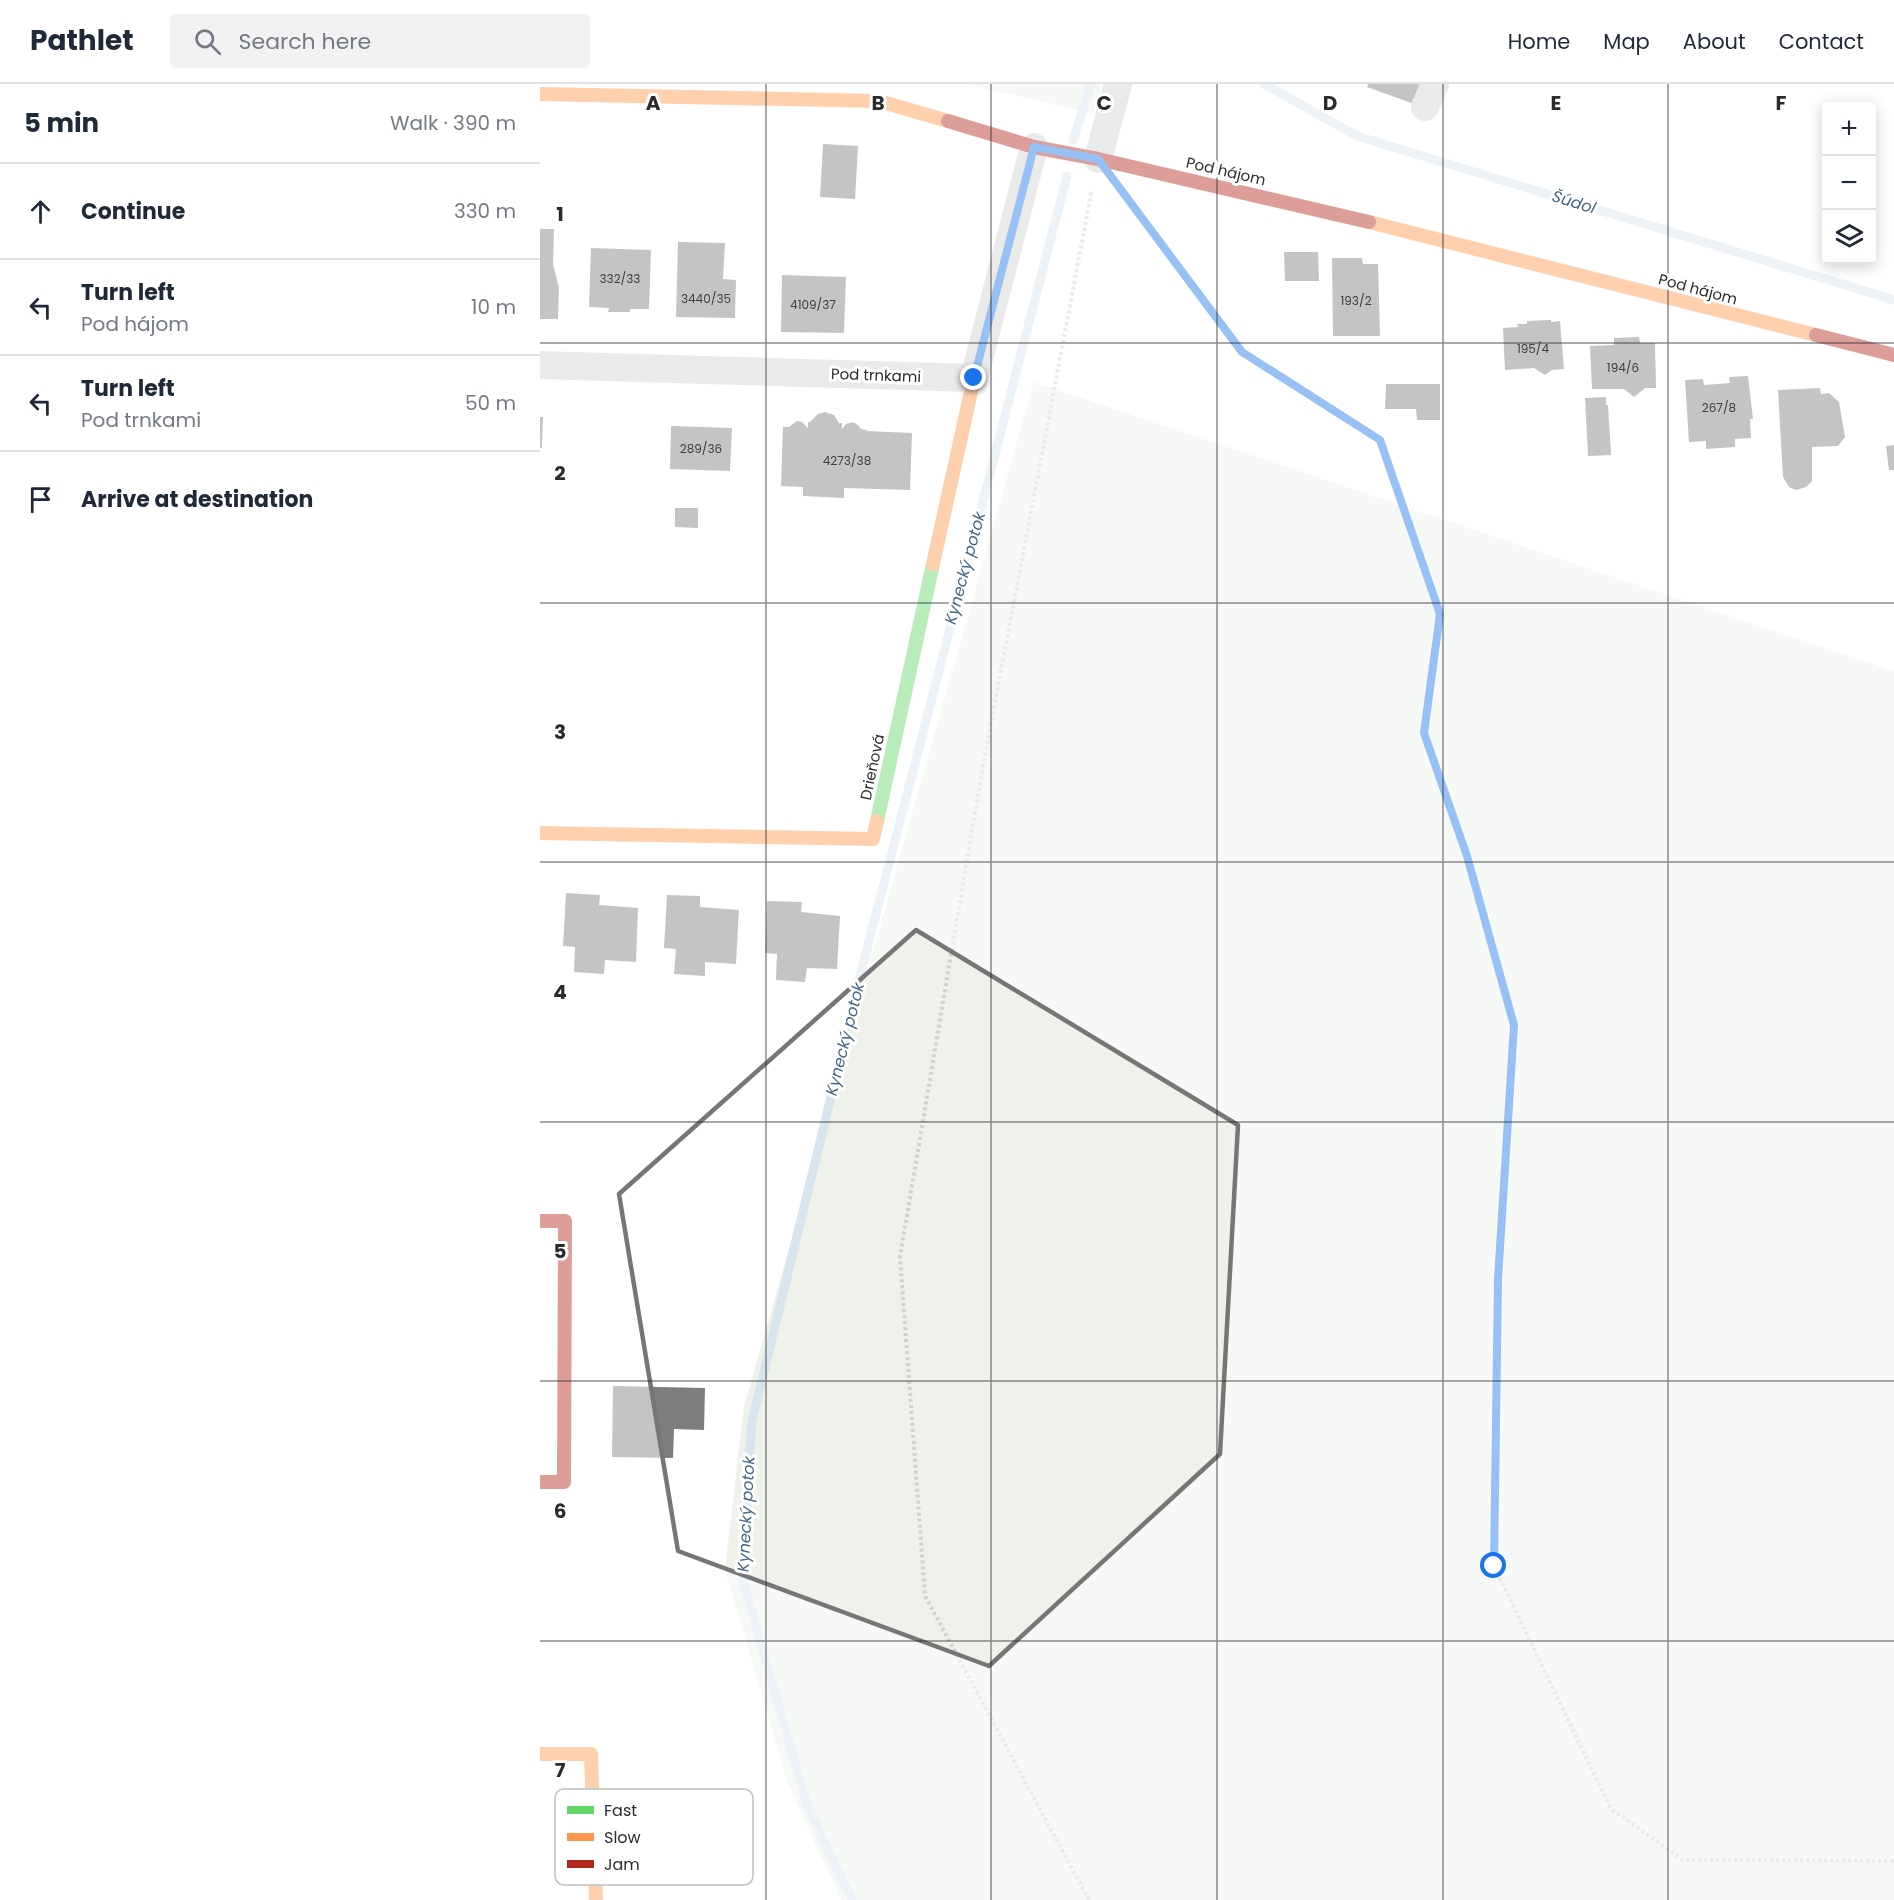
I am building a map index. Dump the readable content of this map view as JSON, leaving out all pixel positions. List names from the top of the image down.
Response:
{
  "streets": {
    "street": ["Pod hájom", "Pod trnkami", "Drieňová"]
  },
  "crossings": [
    ["Pod trnkami", "Drieňová"]
  ],
  "water": ["Šúdol", "Kynecký potok"],
  "house_numbers": [
    "332/33",
    "3440/35",
    "193/2",
    "4109/37",
    "195/4",
    "194/6",
    "267/8",
    "289/36",
    "4273/38"
  ],
  "legend": ["Fast", "Slow", "Jam"],
  "page": {
    "header": "Pathlet",
    "search": "Search here",
    "nav": [
      "Home",
      "Map",
      "About",
      "Contact"
    ],
    "heading": ["5 min", "Walk · 390 m"],
    "map_buttons": ["+", "−"],
    "list": [
      ["Continue", "330 m"],
      ["Turn left", "Pod hájom", "10 m"],
      ["Turn left", "Pod trnkami", "50 m"],
      "Arrive at destination"
    ]
  },
  "grid": {
    "columns": [
      "A",
      "B",
      "C",
      "D",
      "E",
      "F"
    ],
    "rows": [
      "1",
      "2",
      "3",
      "4",
      "5",
      "6",
      "7"
    ]
  }
}
